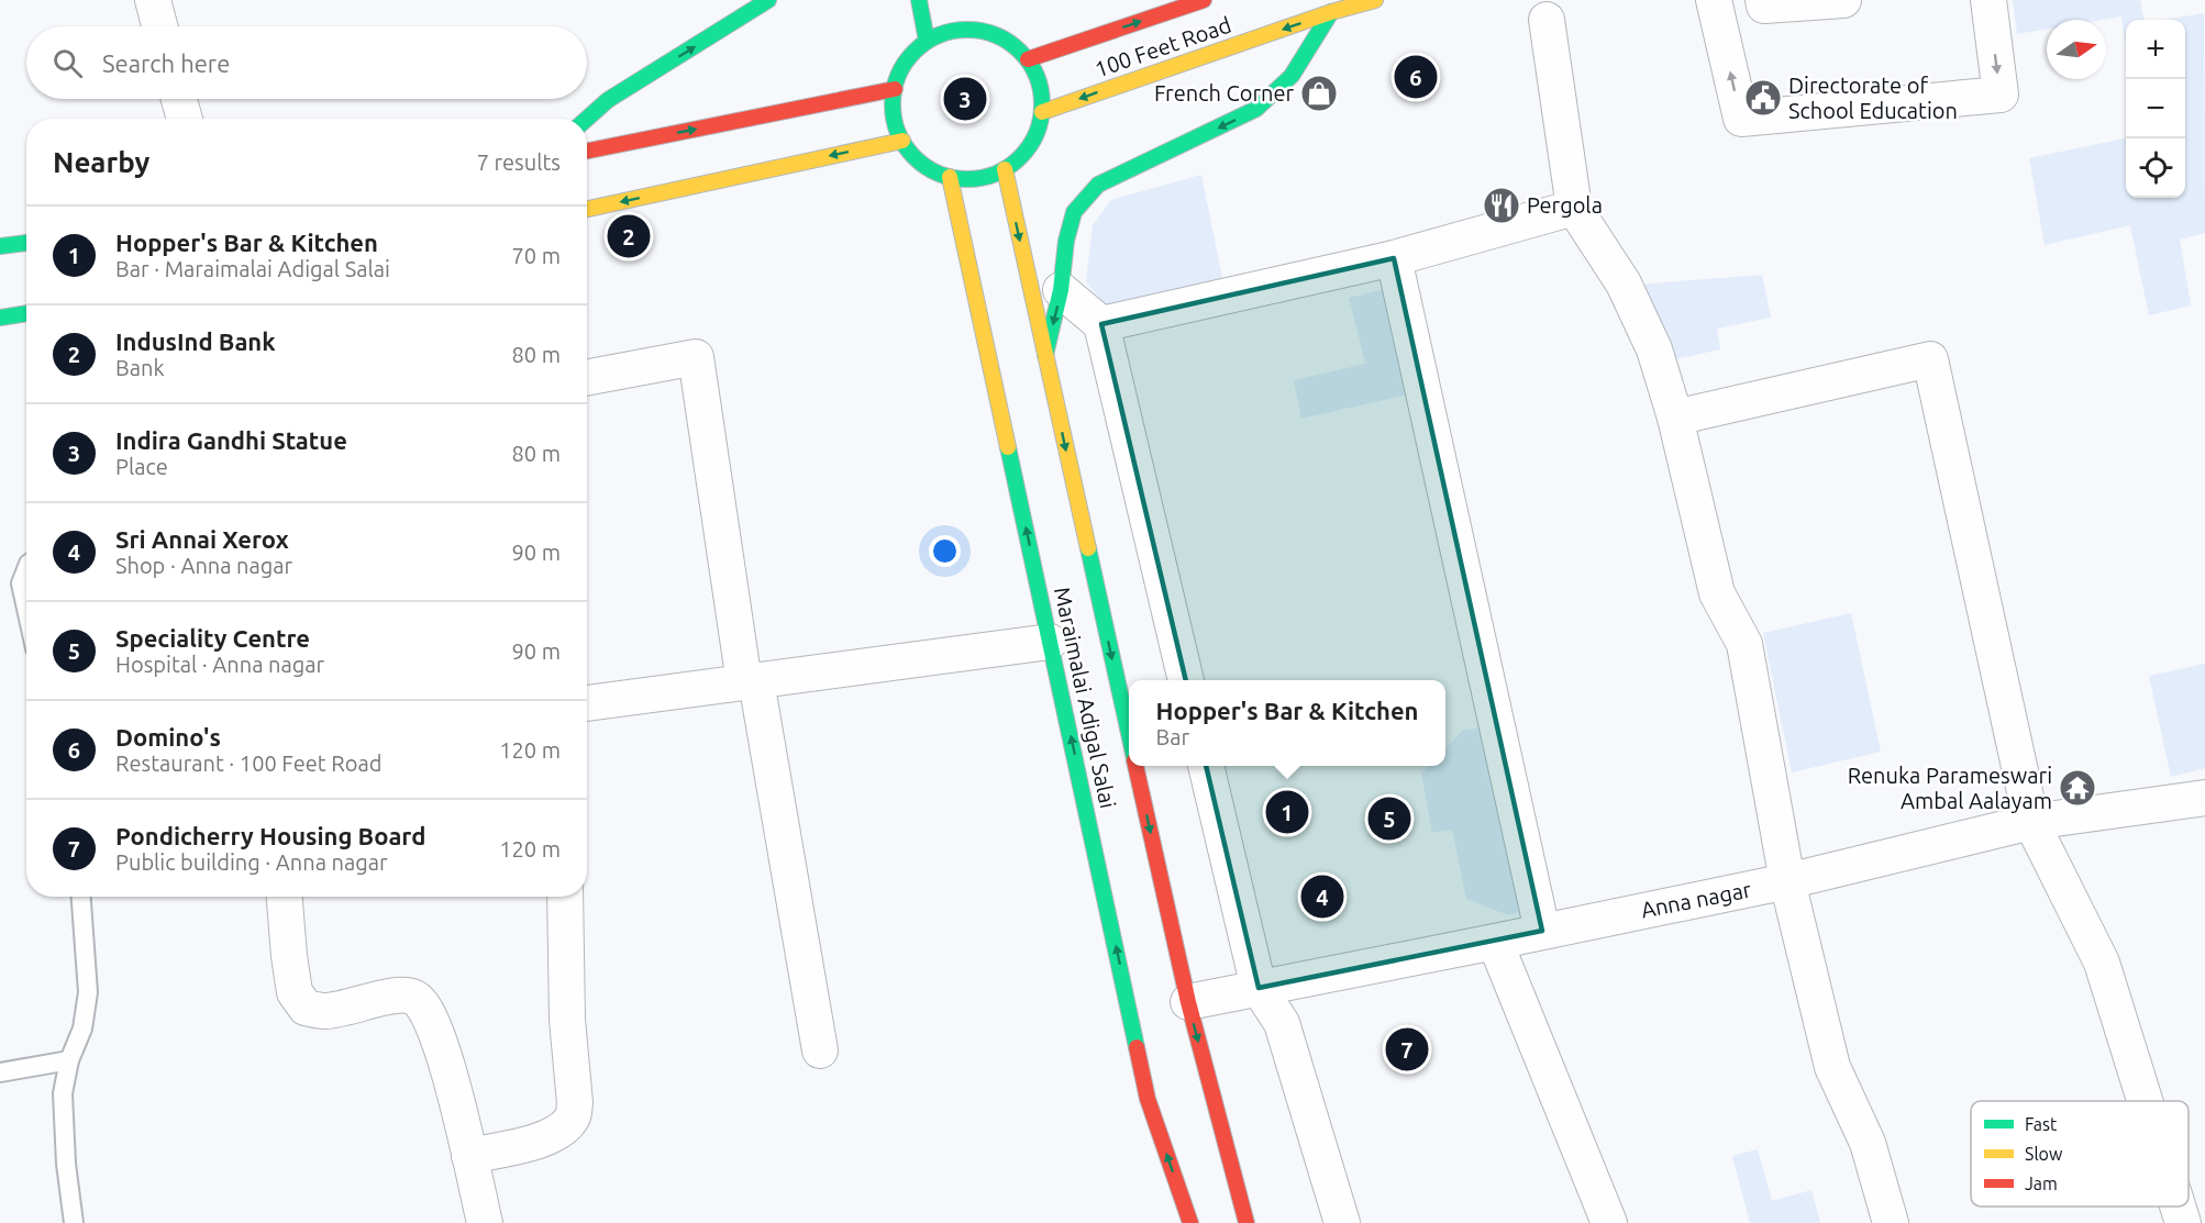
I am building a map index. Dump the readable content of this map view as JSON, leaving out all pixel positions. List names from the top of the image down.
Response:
{
  "streets": {
    "main road": ["100 Feet Road", "Maraimalai Adigal Salai"],
    "street": ["Anna nagar"]
  },
  "crossings": [
    ["100 Feet Road", "Maraimalai Adigal Salai"],
    ["Maraimalai Adigal Salai", "Anna nagar"]
  ],
  "places": {
    "shop": ["French Corner"],
    "public building": ["Directorate of School Education"],
    "restaurant": ["Pergola"],
    "temple": ["Renuka Parameswari Ambal Aalayam"]
  },
  "legend": ["Fast", "Slow", "Jam"],
  "north": "right",
  "page": {
    "map_buttons": ["+", "−"],
    "search": "Search here",
    "pins": [
      "6",
      "3",
      "2",
      "1",
      "5",
      "4",
      "7"
    ],
    "heading": ["Nearby", "7 results"],
    "list": [
      {
        "mark": "1",
        "name": "Hopper's Bar & Kitchen",
        "note": "Bar · Maraimalai Adigal Salai",
        "value": "70 m"
      },
      {
        "mark": "2",
        "name": "IndusInd Bank",
        "note": "Bank",
        "value": "80 m"
      },
      {
        "mark": "3",
        "name": "Indira Gandhi Statue",
        "note": "Place",
        "value": "80 m"
      },
      {
        "mark": "4",
        "name": "Sri Annai Xerox",
        "note": "Shop · Anna nagar",
        "value": "90 m"
      },
      {
        "mark": "5",
        "name": "Speciality Centre",
        "note": "Hospital · Anna nagar",
        "value": "90 m"
      },
      {
        "mark": "6",
        "name": "Domino's",
        "note": "Restaurant · 100 Feet Road",
        "value": "120 m"
      },
      {
        "mark": "7",
        "name": "Pondicherry Housing Board",
        "note": "Public building · Anna nagar",
        "value": "120 m"
      }
    ],
    "popup": ["Hopper's Bar & Kitchen", "Bar"]
  }
}
